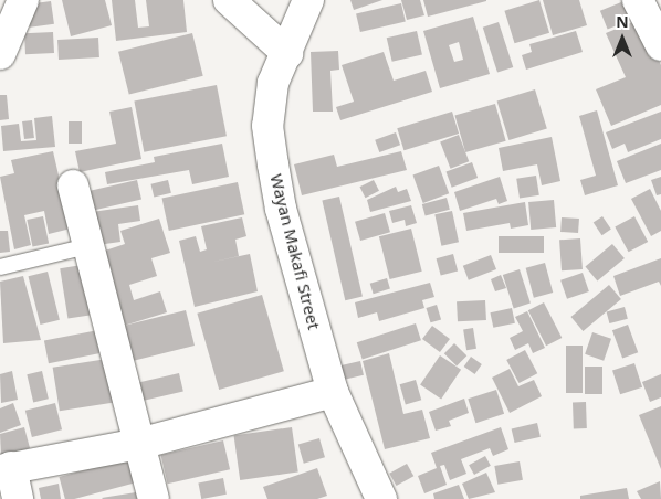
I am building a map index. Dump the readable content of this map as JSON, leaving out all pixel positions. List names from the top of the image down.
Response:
{
  "streets": {
    "street": ["Wayan Makafi Street"]
  },
  "north": "top"
}
